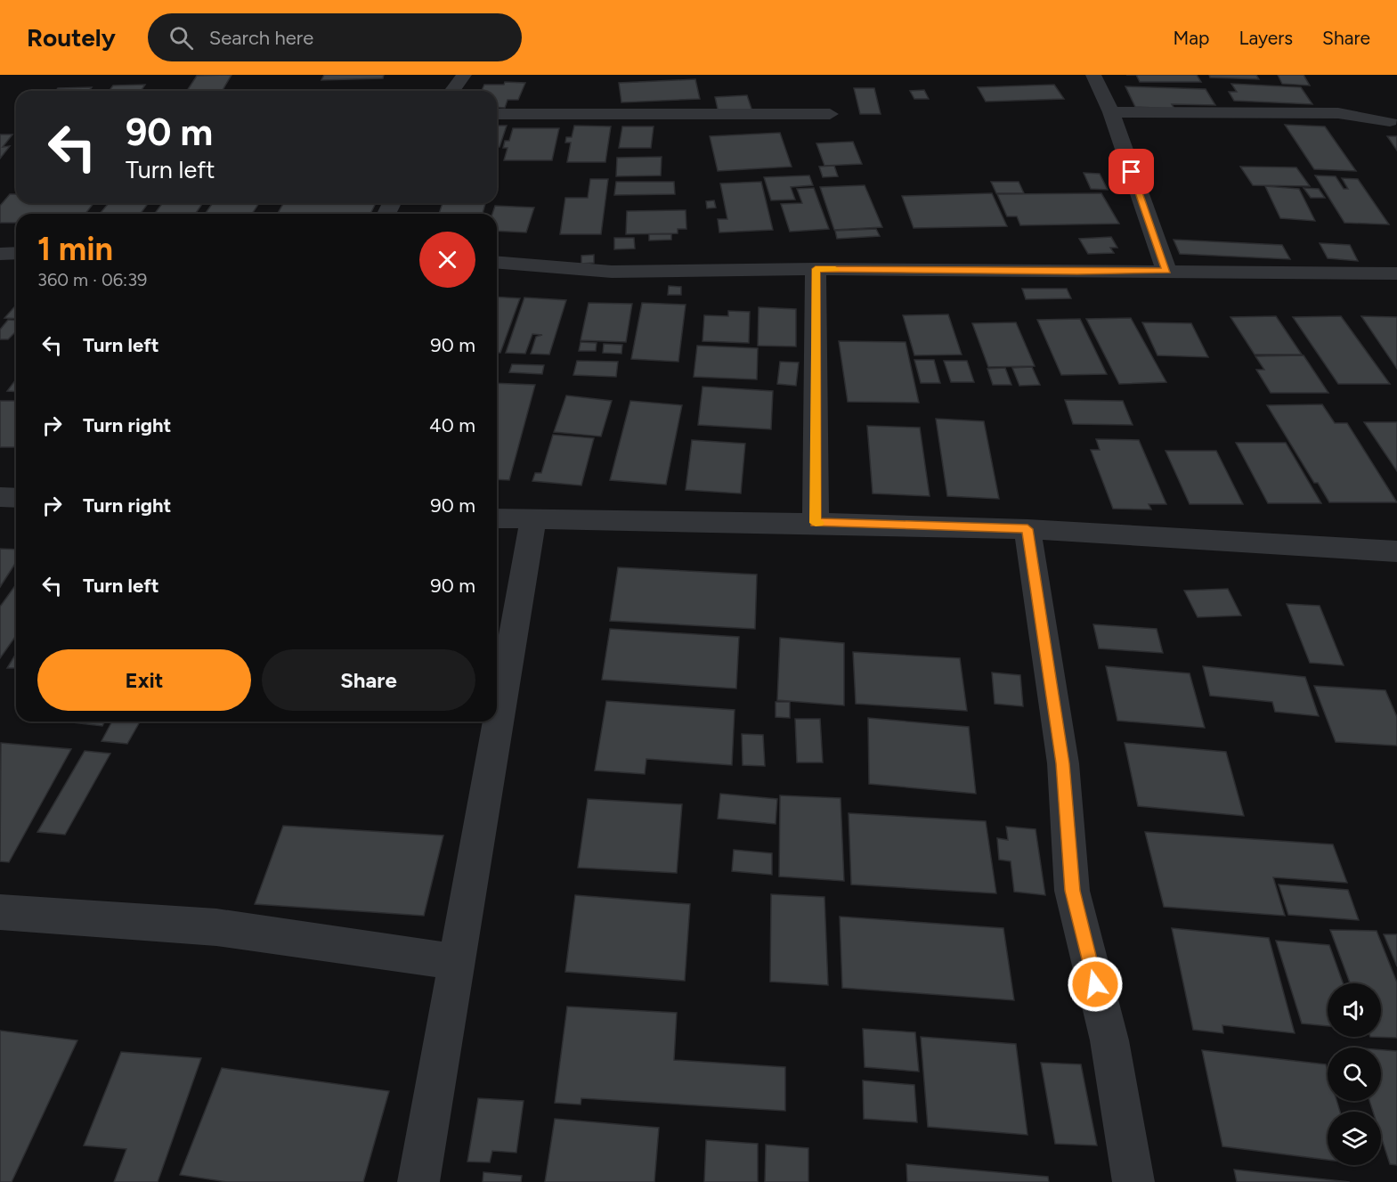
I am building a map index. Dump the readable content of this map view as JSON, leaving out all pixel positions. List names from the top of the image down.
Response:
{
  "page": {
    "header": "Routely",
    "search": "Search here",
    "nav": ["Map", "Layers", "Share"],
    "turn": ["90 m", "Turn left"],
    "heading": ["1 min", "360 m · 06:39"],
    "list": [
      {
        "name": "Turn left",
        "value": "90 m"
      },
      {
        "name": "Turn right",
        "value": "40 m"
      },
      {
        "name": "Turn right",
        "value": "90 m"
      },
      {
        "name": "Turn left",
        "value": "90 m"
      }
    ],
    "buttons": ["Exit", "Share"]
  }
}
